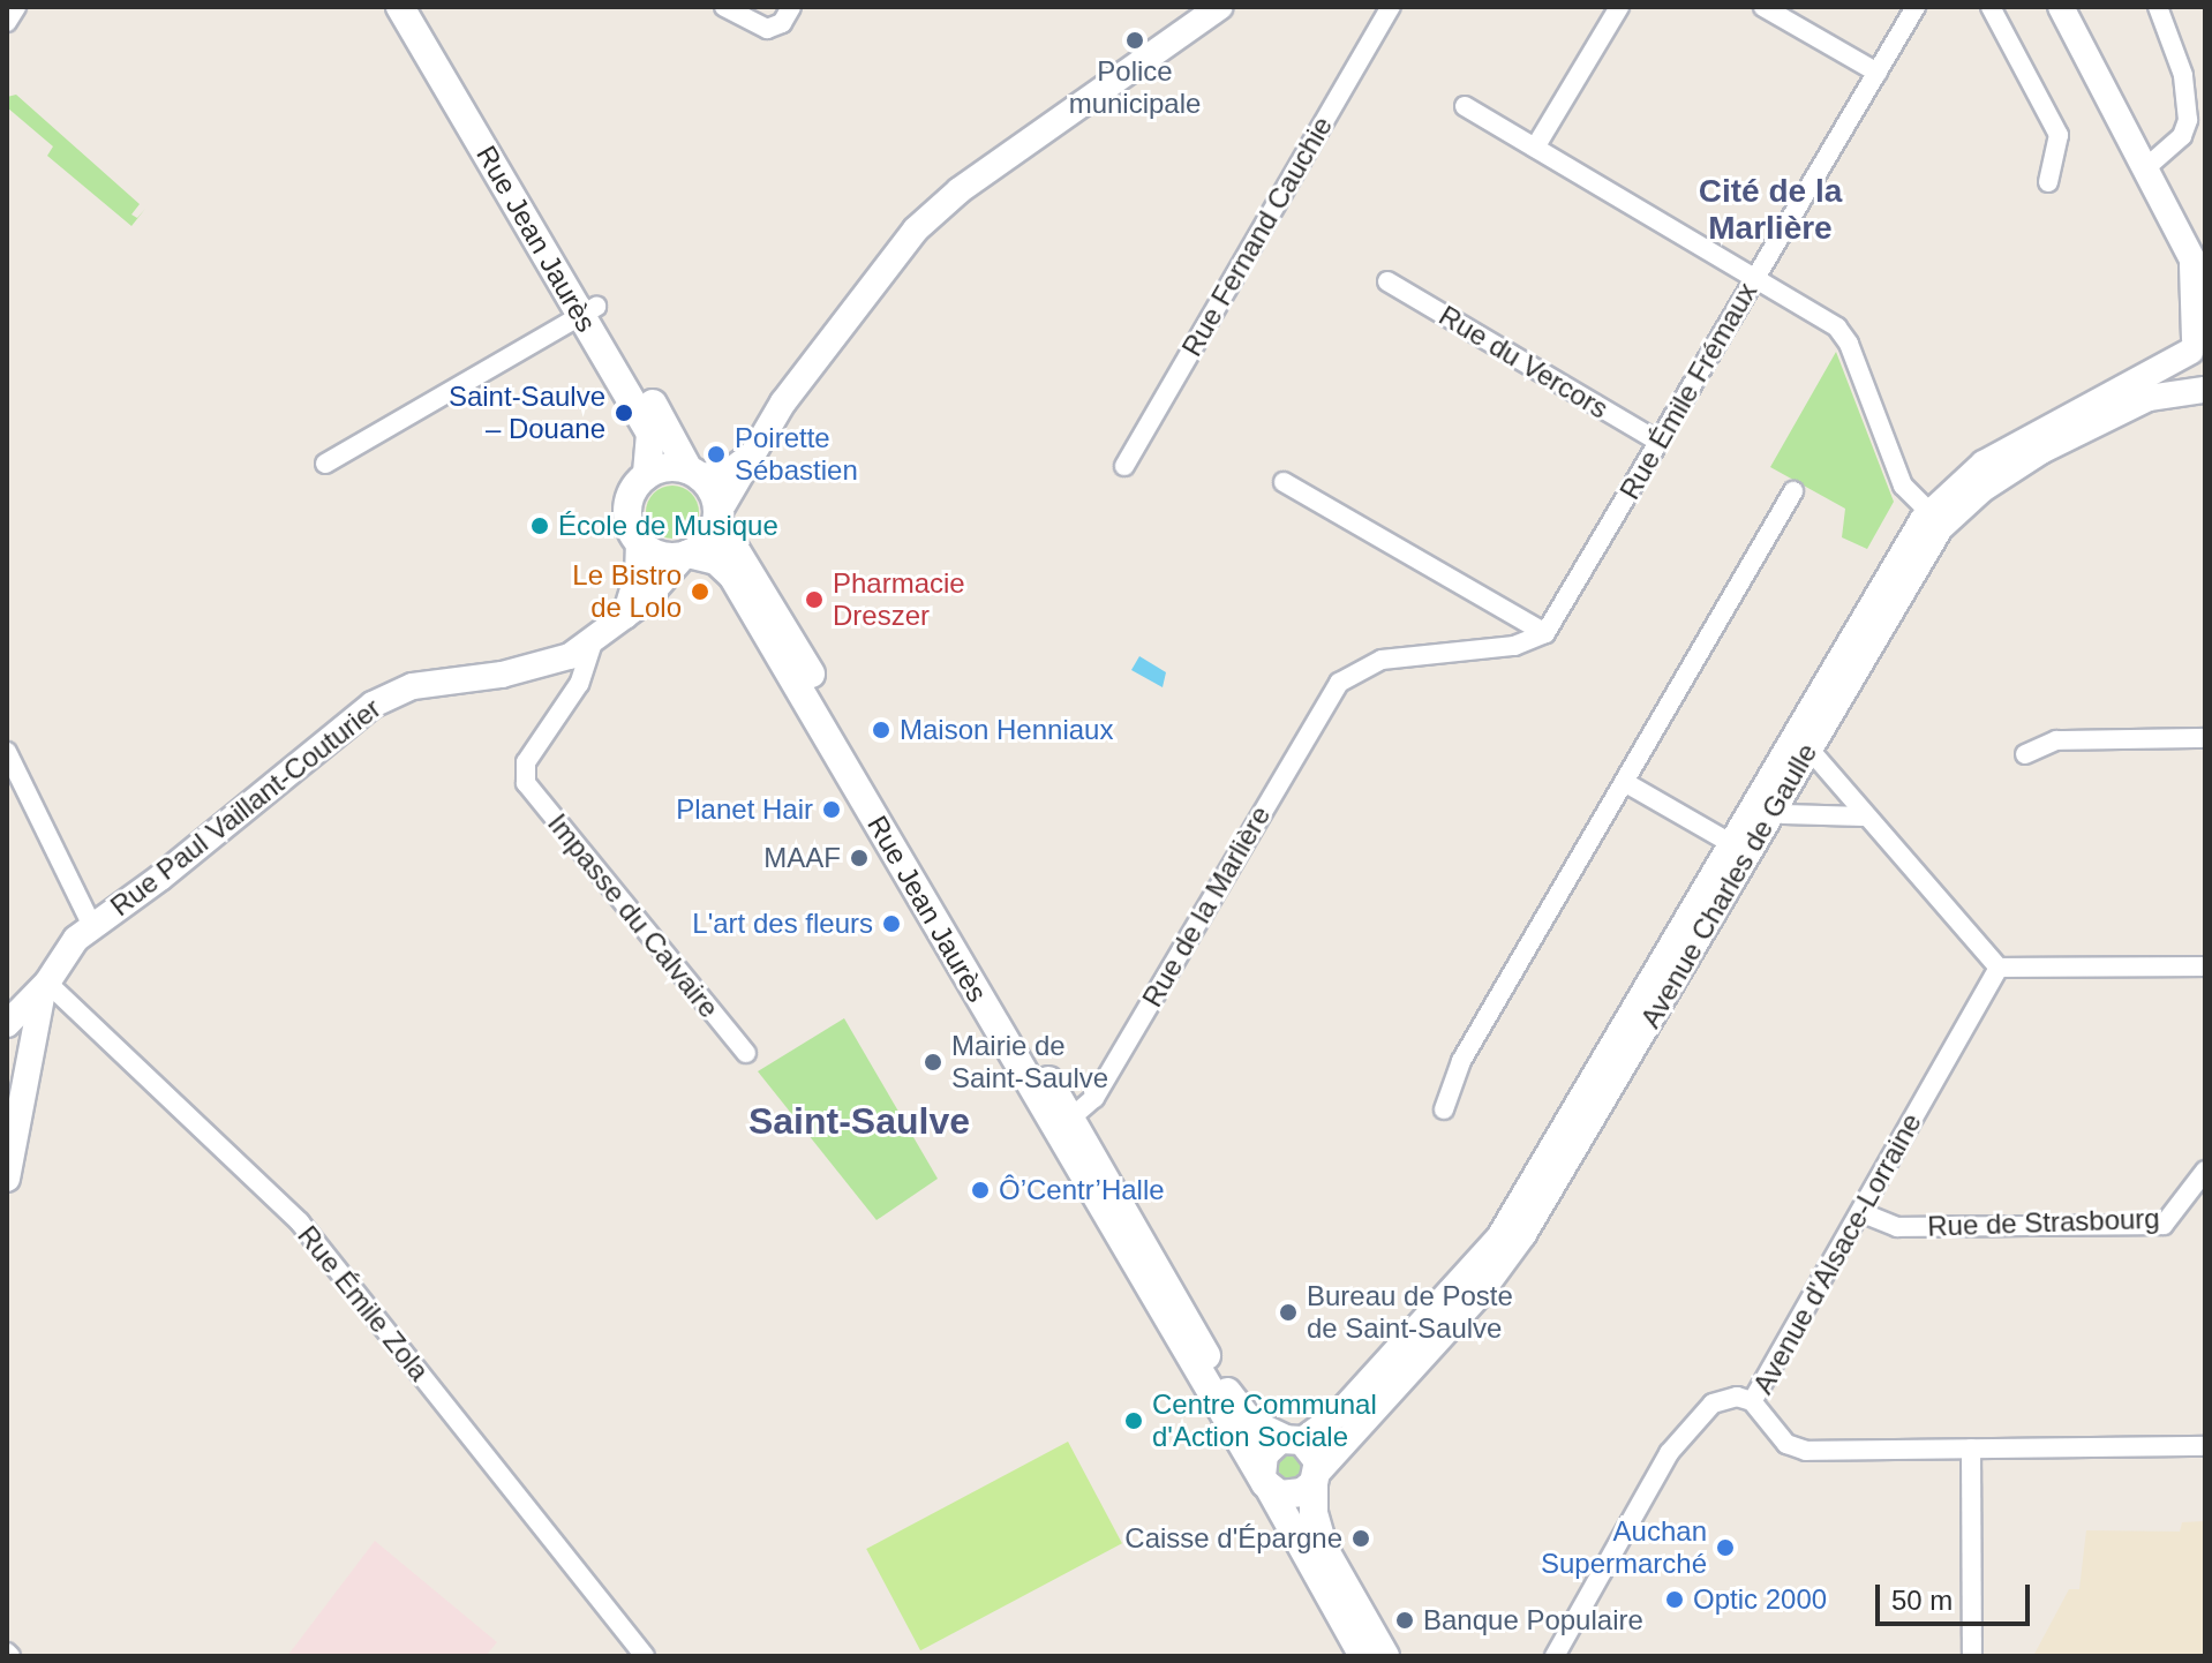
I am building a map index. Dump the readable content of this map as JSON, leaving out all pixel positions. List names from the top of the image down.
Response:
{
  "streets": {
    "main road": ["Rue Jean Jaurès"],
    "street": [
      "Rue Fernand Cauchie",
      "Rue du Vercors",
      "Rue Émile Frémaux",
      "Rue Paul Vaillant-Couturier",
      "Avenue Charles de Gaulle",
      "Rue de la Marlière",
      "Impasse du Calvaire",
      "Rue de Strasbourg",
      "Avenue d'Alsace-Lorraine",
      "Rue Émile Zola"
    ]
  },
  "crossings": [
    ["Rue Jean Jaurès", "Rue Paul Vaillant-Couturier"],
    ["Rue Jean Jaurès", "Avenue Charles de Gaulle"],
    ["Rue Jean Jaurès", "Rue de la Marlière"],
    ["Rue du Vercors", "Rue Émile Frémaux"],
    ["Rue Émile Frémaux", "Rue de la Marlière"],
    ["Rue Paul Vaillant-Couturier", "Impasse du Calvaire"],
    ["Rue Paul Vaillant-Couturier", "Rue Émile Zola"],
    ["Rue de Strasbourg", "Avenue d'Alsace-Lorraine"]
  ],
  "districts": ["Cité de la Marlière", "Saint-Saulve"],
  "places": [
    "Police municipale",
    "Saint-Saulve – Douane",
    "Poirette Sébastien",
    "École de Musique",
    "Le Bistro de Lolo",
    "Pharmacie Dreszer",
    "Maison Henniaux",
    "Planet Hair",
    "MAAF",
    "L'art des fleurs",
    "Mairie de Saint-Saulve",
    "Ô’Centr’Halle",
    "Bureau de Poste de Saint-Saulve",
    "Centre Communal d'Action Sociale",
    "Caisse d'Épargne",
    "Auchan Supermarché",
    "Optic 2000",
    "Banque Populaire"
  ],
  "scale_bar": "50 m"
}
